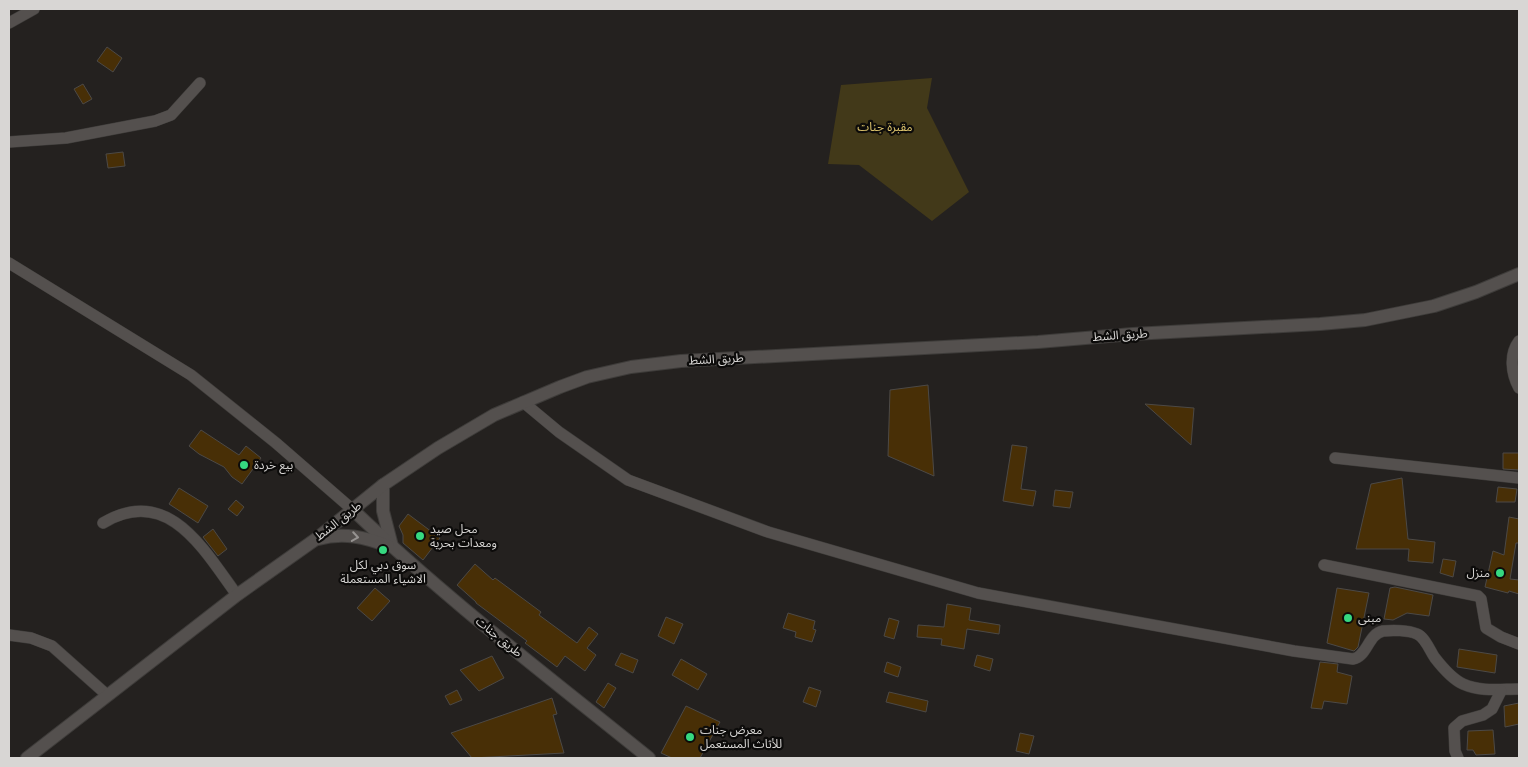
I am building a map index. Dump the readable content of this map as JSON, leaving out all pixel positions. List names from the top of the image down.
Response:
{
  "streets": {
    "main road": ["طريق الشط", "طريق جنات"]
  },
  "crossings": [
    ["طريق الشط", "طريق جنات"]
  ],
  "parks": ["مقبرة جنات"],
  "places": [
    "بيع خردة",
    "محل صيد ومعدات بحرية",
    "سوق دبي لكل الاشياء المستعملة",
    "منزل",
    "مبنى",
    "معرض جنات للأثاث المستعمل"
  ]
}
